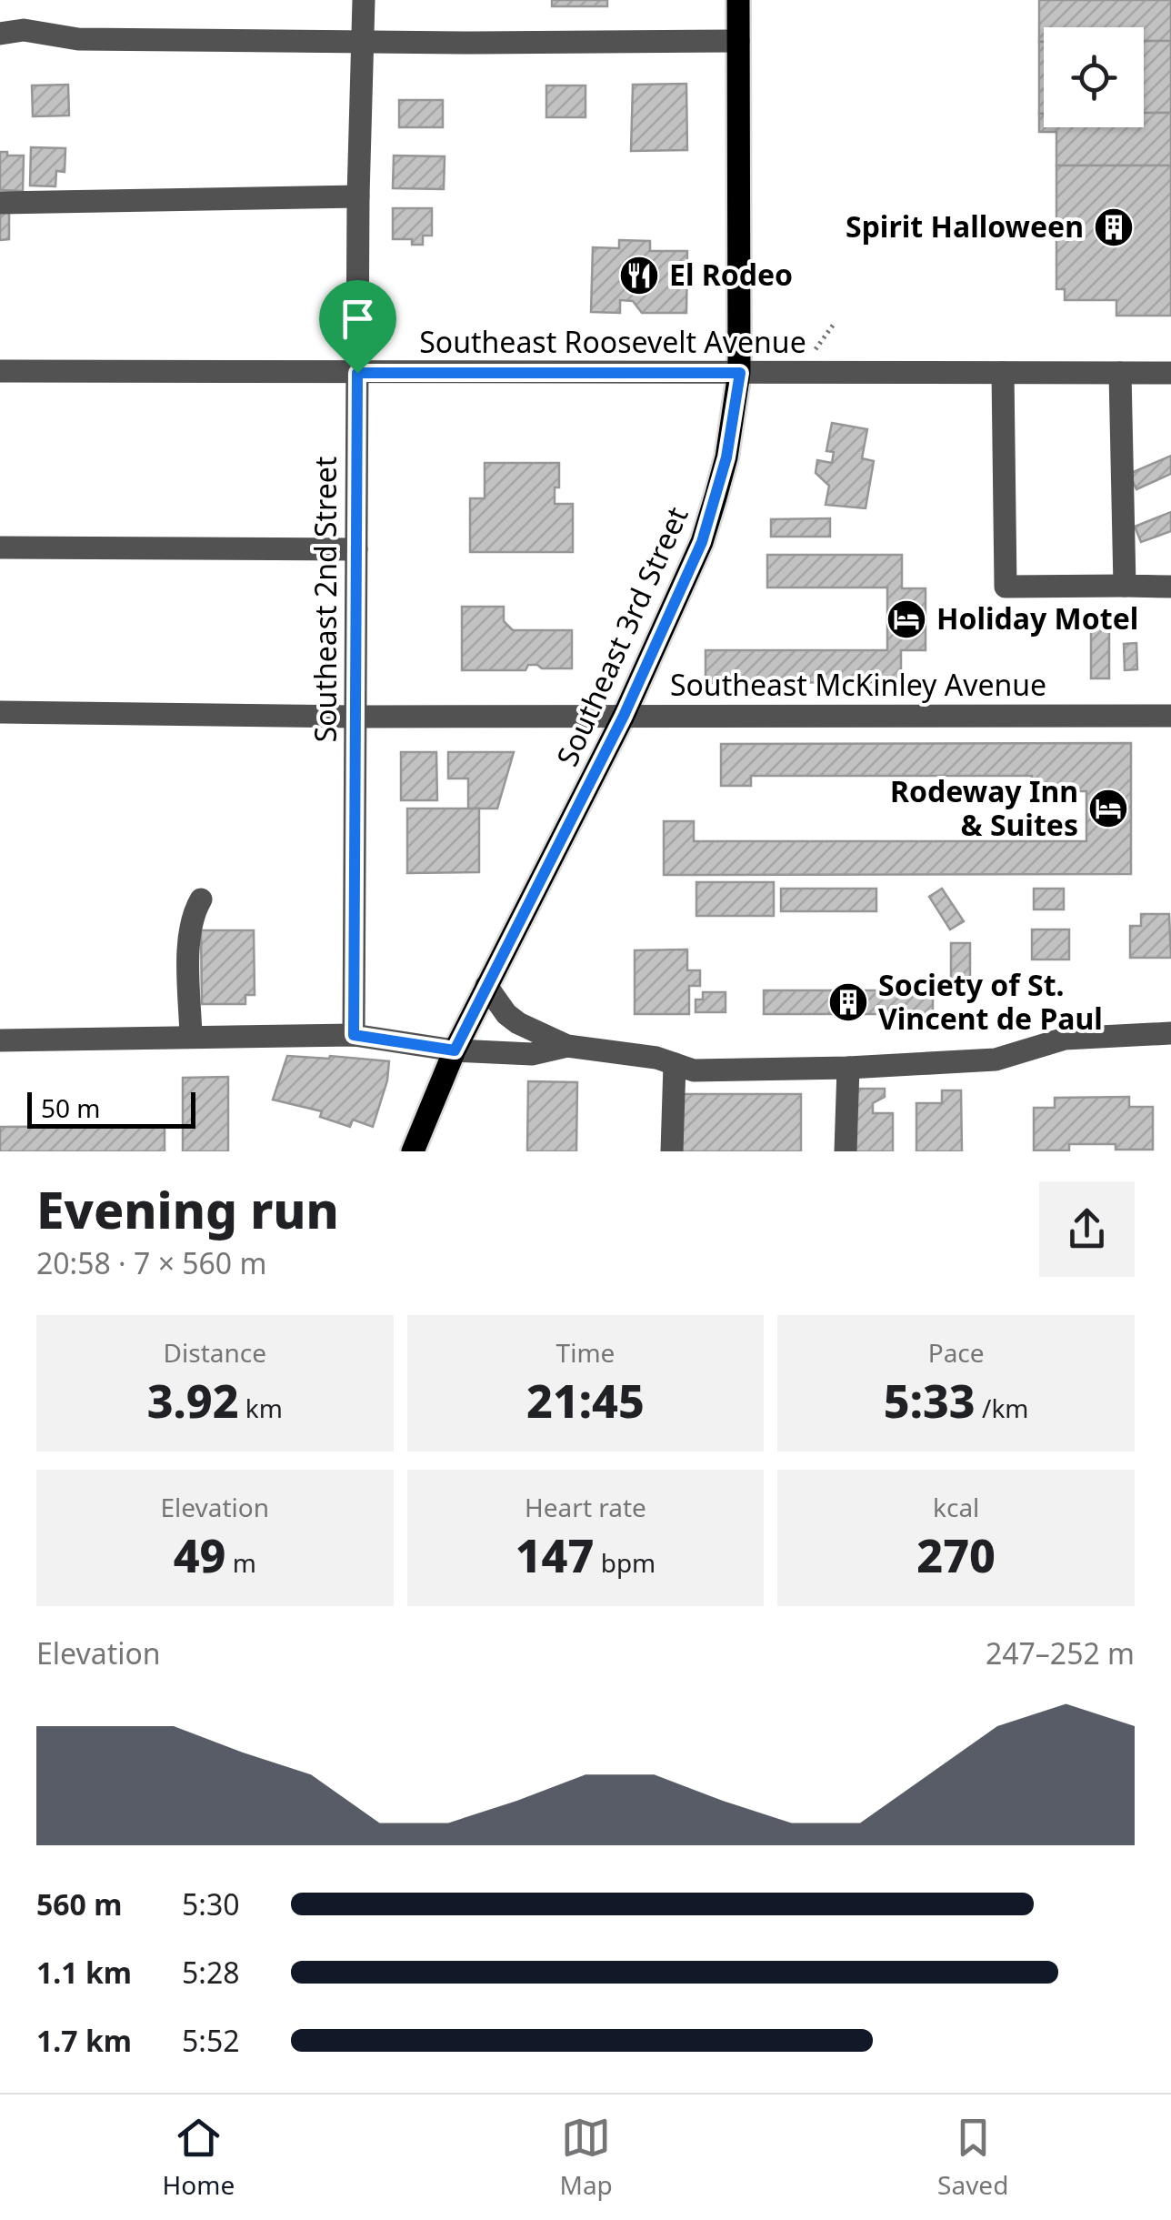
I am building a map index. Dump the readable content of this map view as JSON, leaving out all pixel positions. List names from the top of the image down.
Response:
{
  "streets": {
    "main road": ["Southeast 3rd Street"],
    "street": ["Southeast Roosevelt Avenue", "Southeast 2nd Street", "Southeast McKinley Avenue"]
  },
  "crossings": [
    ["Southeast Roosevelt Avenue", "Southeast 2nd Street"],
    ["Southeast Roosevelt Avenue", "Southeast 3rd Street"],
    ["Southeast 2nd Street", "Southeast McKinley Avenue"],
    ["Southeast 3rd Street", "Southeast McKinley Avenue"]
  ],
  "places": {
    "building": ["Spirit Halloween", "Society of St. Vincent de Paul"],
    "restaurant": ["El Rodeo"],
    "hotel": ["Holiday Motel", "Rodeway Inn & Suites"]
  },
  "scale_bar": "50 m",
  "page": {
    "scale": "50 m",
    "heading": ["Evening run", "20:58 · 7 × 560 m"],
    "stats": [
      ["Distance", "3.92 km"],
      ["Time", "21:45"],
      ["Pace", "5:33 /km"],
      ["Elevation", "49 m"],
      ["Heart rate", "147 bpm"],
      ["kcal", "270"]
    ],
    "chart": ["Elevation", "247–252 m"],
    "list": [
      {
        "name": "560 m",
        "note": "5:30"
      },
      {
        "name": "1.1 km",
        "note": "5:28"
      },
      {
        "name": "1.7 km",
        "note": "5:52"
      }
    ],
    "tabs": ["Home", "Map", "Saved"]
  }
}
